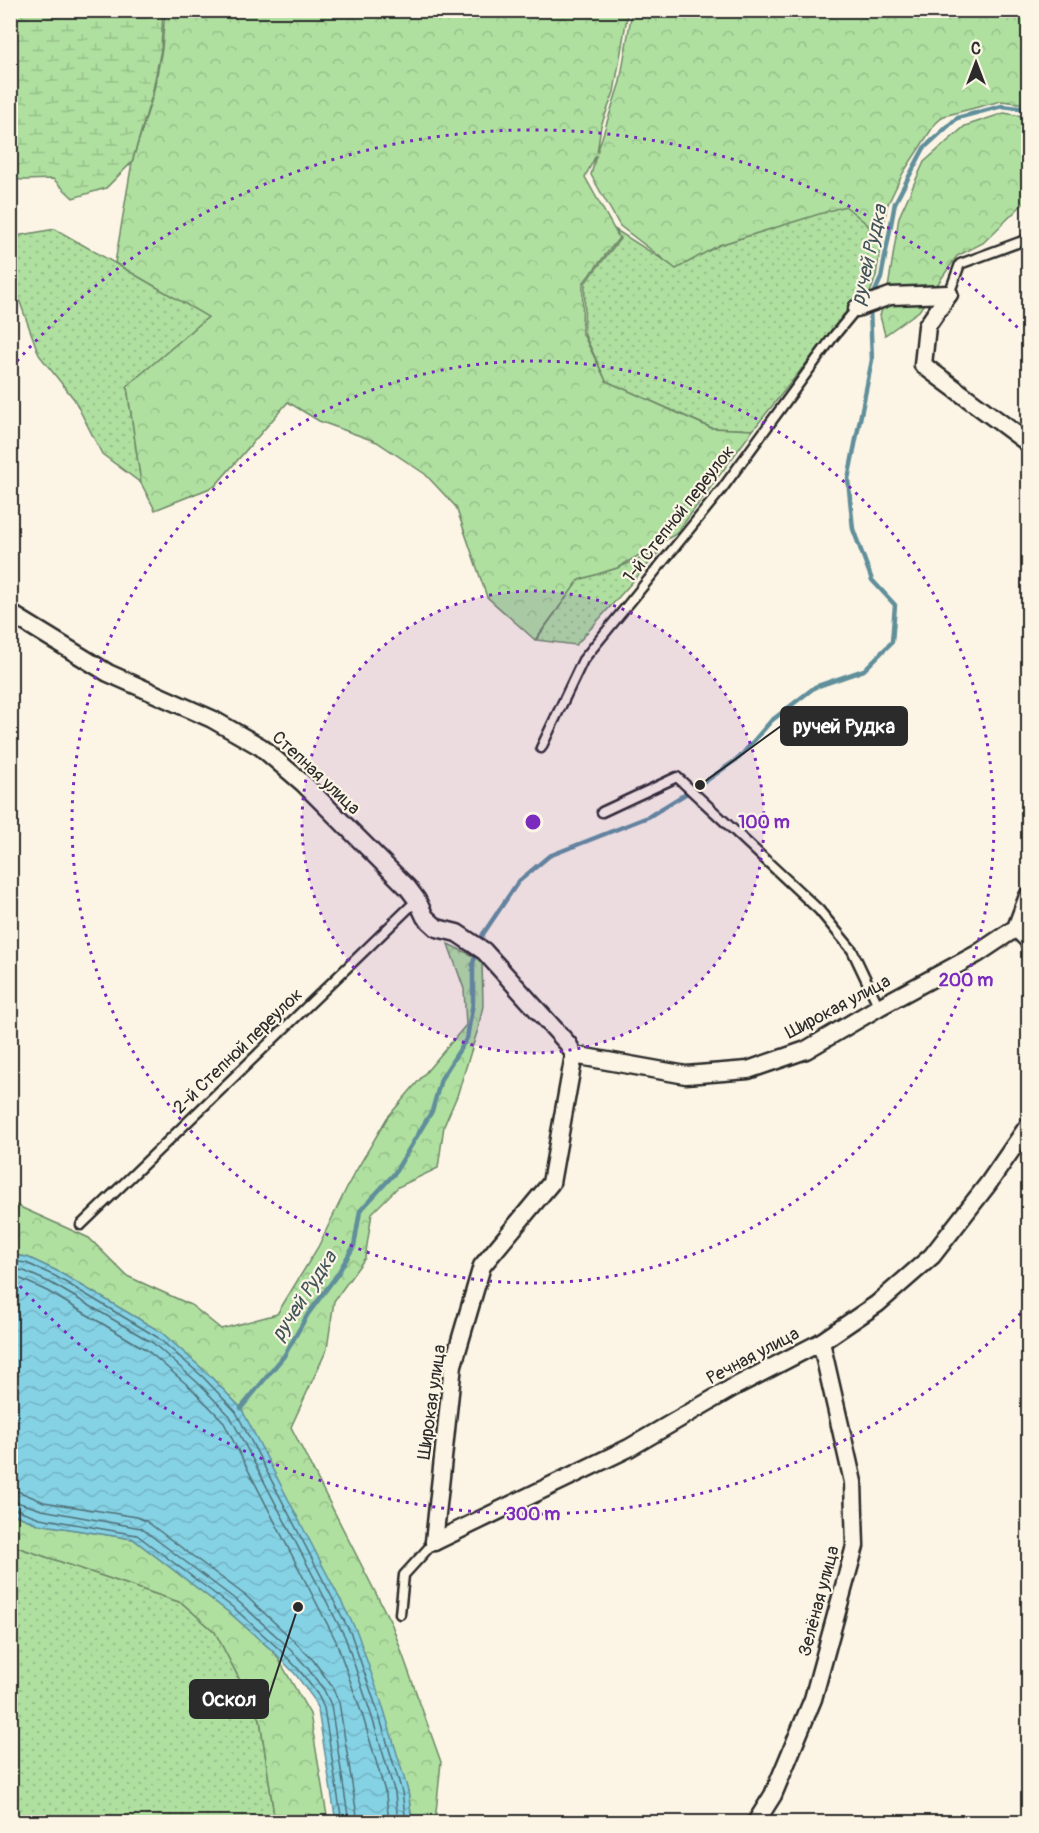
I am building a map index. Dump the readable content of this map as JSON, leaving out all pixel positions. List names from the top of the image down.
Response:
{
  "streets": {
    "street": [
      "Степная улица",
      "Широкая улица",
      "Речная улица",
      "Зелёная улица"
    ],
    "lane": ["1-й Степной переулок", "2-й Степной переулок"]
  },
  "crossings": [
    ["Степная улица", "Широкая улица"],
    ["Степная улица", "2-й Степной переулок"],
    ["Широкая улица", "Речная улица"],
    ["Речная улица", "Зелёная улица"]
  ],
  "water": ["ручей Рудка"],
  "places": ["ручей Рудка", "Оскол"],
  "north": "top",
  "rings": ["100 m", "200 m", "300 m"]
}
